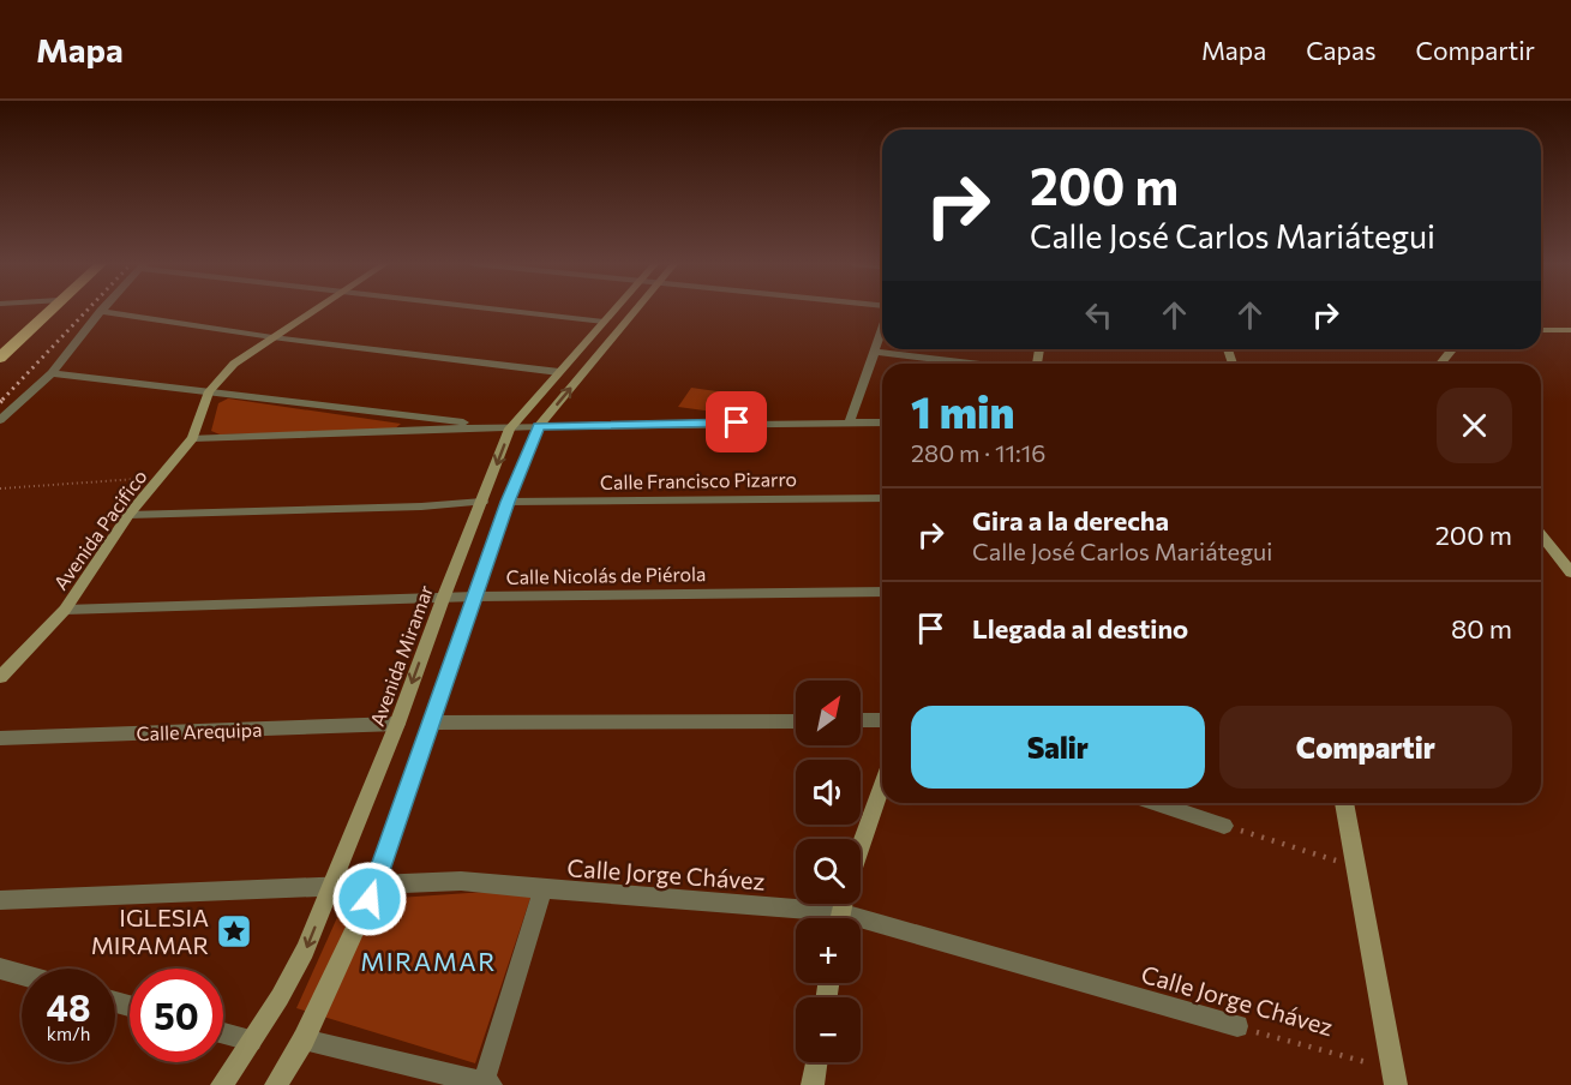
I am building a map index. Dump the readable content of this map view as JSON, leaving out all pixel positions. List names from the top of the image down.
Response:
{
  "streets": {
    "main road": ["Avenida Pacifico", "Avenida Miramar"],
    "street": [
      "Calle Francisco Pizarro",
      "Calle Nicolás de Piérola",
      "Calle Arequipa",
      "Calle Jorge Chávez"
    ]
  },
  "crossings": [
    ["Avenida Pacifico", "Calle Nicolás de Piérola"],
    ["Calle Nicolás de Piérola", "Avenida Miramar"],
    ["Avenida Miramar", "Calle Arequipa"],
    ["Avenida Miramar", "Calle Jorge Chávez"]
  ],
  "districts": ["MIRAMAR"],
  "places": {
    "place": ["IGLESIA MIRAMAR"]
  },
  "north": "top right",
  "page": {
    "header": "Mapa",
    "nav": ["Mapa", "Capas", "Compartir"],
    "turn": ["200 m", "Calle José Carlos Mariátegui"],
    "heading": ["1 min", "280 m · 11:16"],
    "list": [
      {
        "name": "Gira a la derecha",
        "note": "Calle José Carlos Mariátegui",
        "value": "200 m"
      },
      {
        "name": "Llegada al destino",
        "value": "80 m"
      }
    ],
    "map_buttons": ["+", "−"],
    "buttons": ["Salir", "Compartir"],
    "speed": "48 km/h",
    "limit": "50"
  }
}
